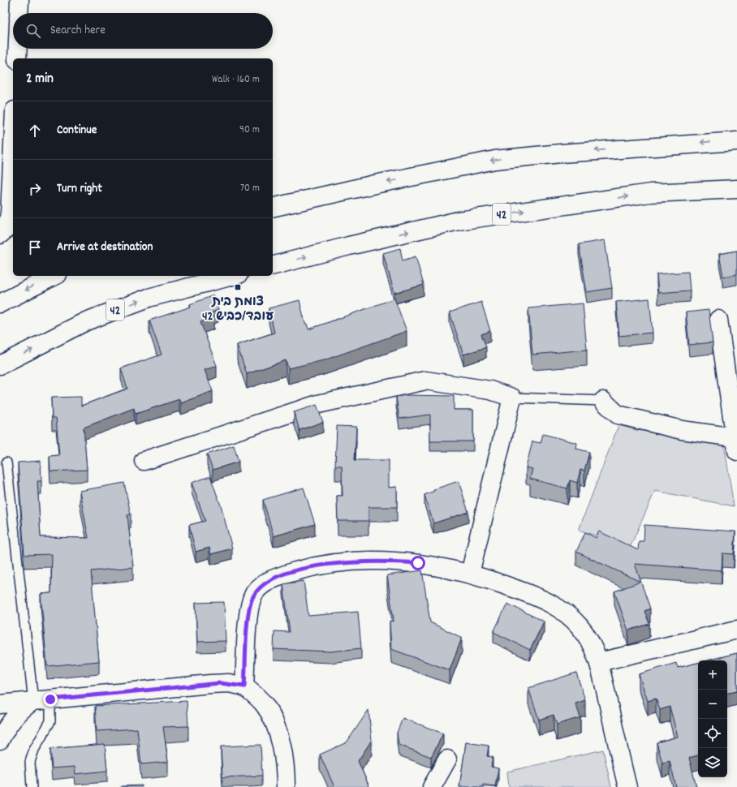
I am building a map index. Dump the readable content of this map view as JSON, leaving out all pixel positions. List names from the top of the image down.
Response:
{
  "streets": {
    "main road": ["42"]
  },
  "places": {
    "transit": ["צומת בית עובד/כביש 42"]
  },
  "page": {
    "search": "Search here",
    "heading": ["2 min", "Walk · 160 m"],
    "list": [
      ["Continue", "90 m"],
      ["Turn right", "70 m"],
      "Arrive at destination"
    ],
    "map_buttons": ["+", "−"]
  }
}
